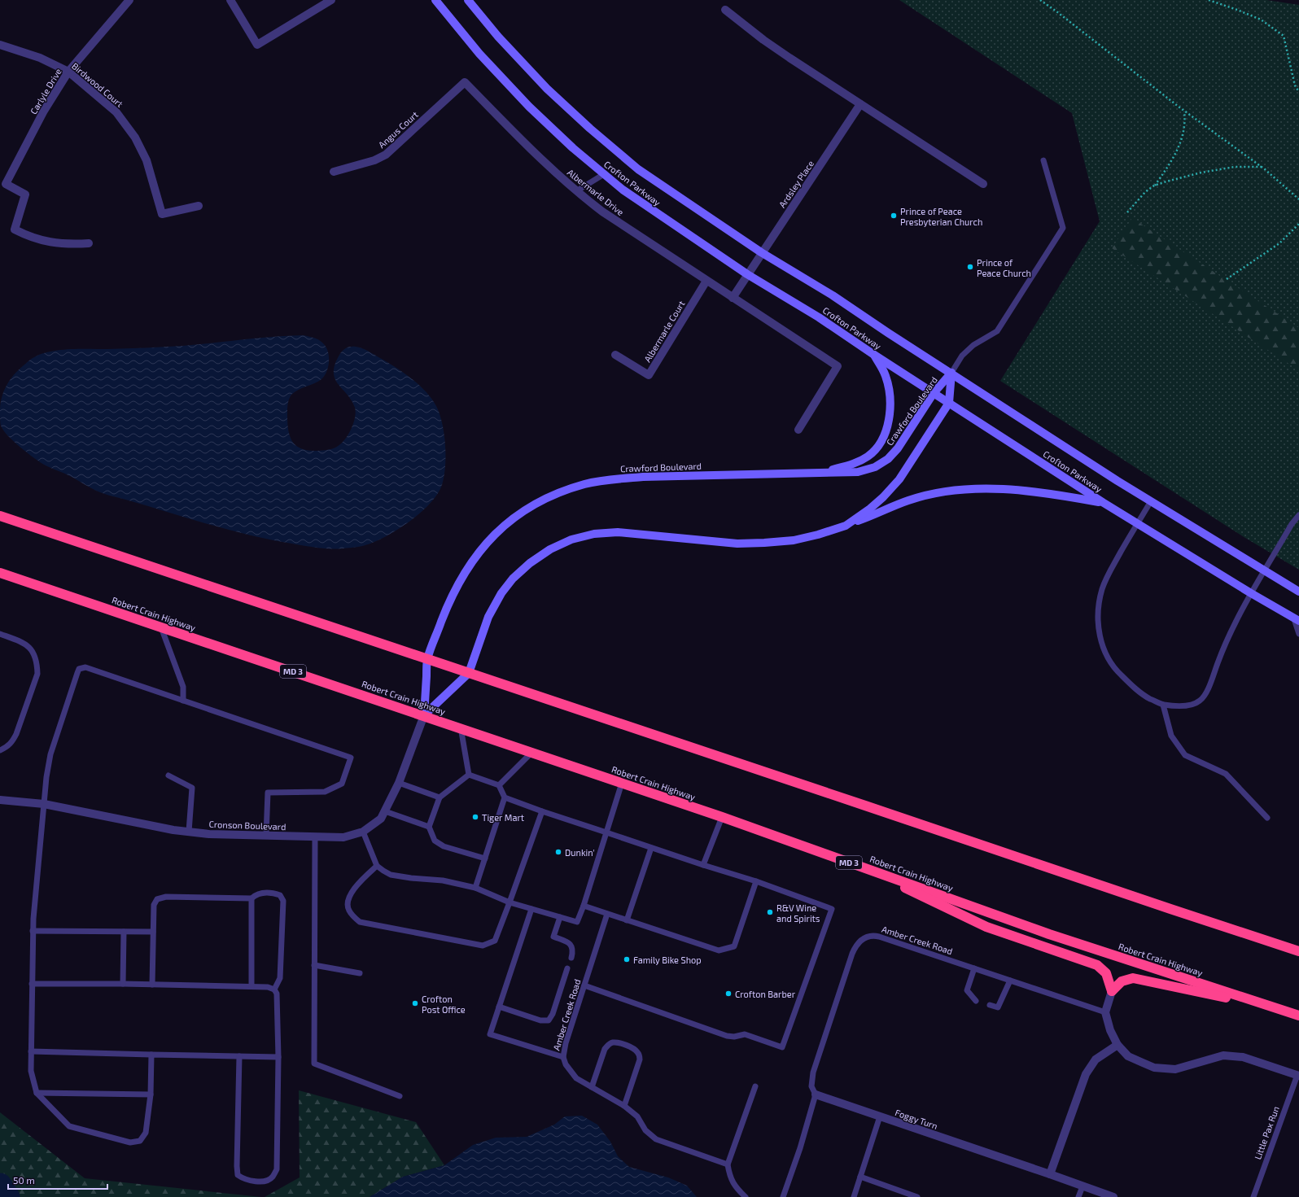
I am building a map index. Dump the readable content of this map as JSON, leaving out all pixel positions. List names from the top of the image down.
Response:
{
  "streets": {
    "highway": ["Robert Crain Highway", "MD 3"],
    "street": [
      "Birdwood Court",
      "Carlyle Drive",
      "Angus Court",
      "Crofton Parkway",
      "Ardsley Place",
      "Albermarle Drive",
      "Albermarle Court",
      "Crawford Boulevard",
      "Cronson Boulevard",
      "Foggy Turn"
    ],
    "lane": ["Amber Creek Road", "Little Pax Run"]
  },
  "crossings": [
    ["Birdwood Court", "Carlyle Drive"],
    ["Angus Court", "Albermarle Drive"],
    ["Crofton Parkway", "Ardsley Place"],
    ["Crofton Parkway", "Crawford Boulevard"],
    ["Albermarle Drive", "Albermarle Court"],
    ["Crawford Boulevard", "Robert Crain Highway"],
    ["Crawford Boulevard", "Cronson Boulevard"],
    ["Robert Crain Highway", "Cronson Boulevard"],
    ["Amber Creek Road", "Foggy Turn"]
  ],
  "places": [
    "Prince of Peace Presbyterian Church",
    "Prince of Peace Church",
    "Tiger Mart",
    "Dunkin'",
    "R&V Wine and Spirits",
    "Family Bike Shop",
    "Crofton Barber",
    "Crofton Post Office"
  ],
  "scale_bar": "50 m"
}
